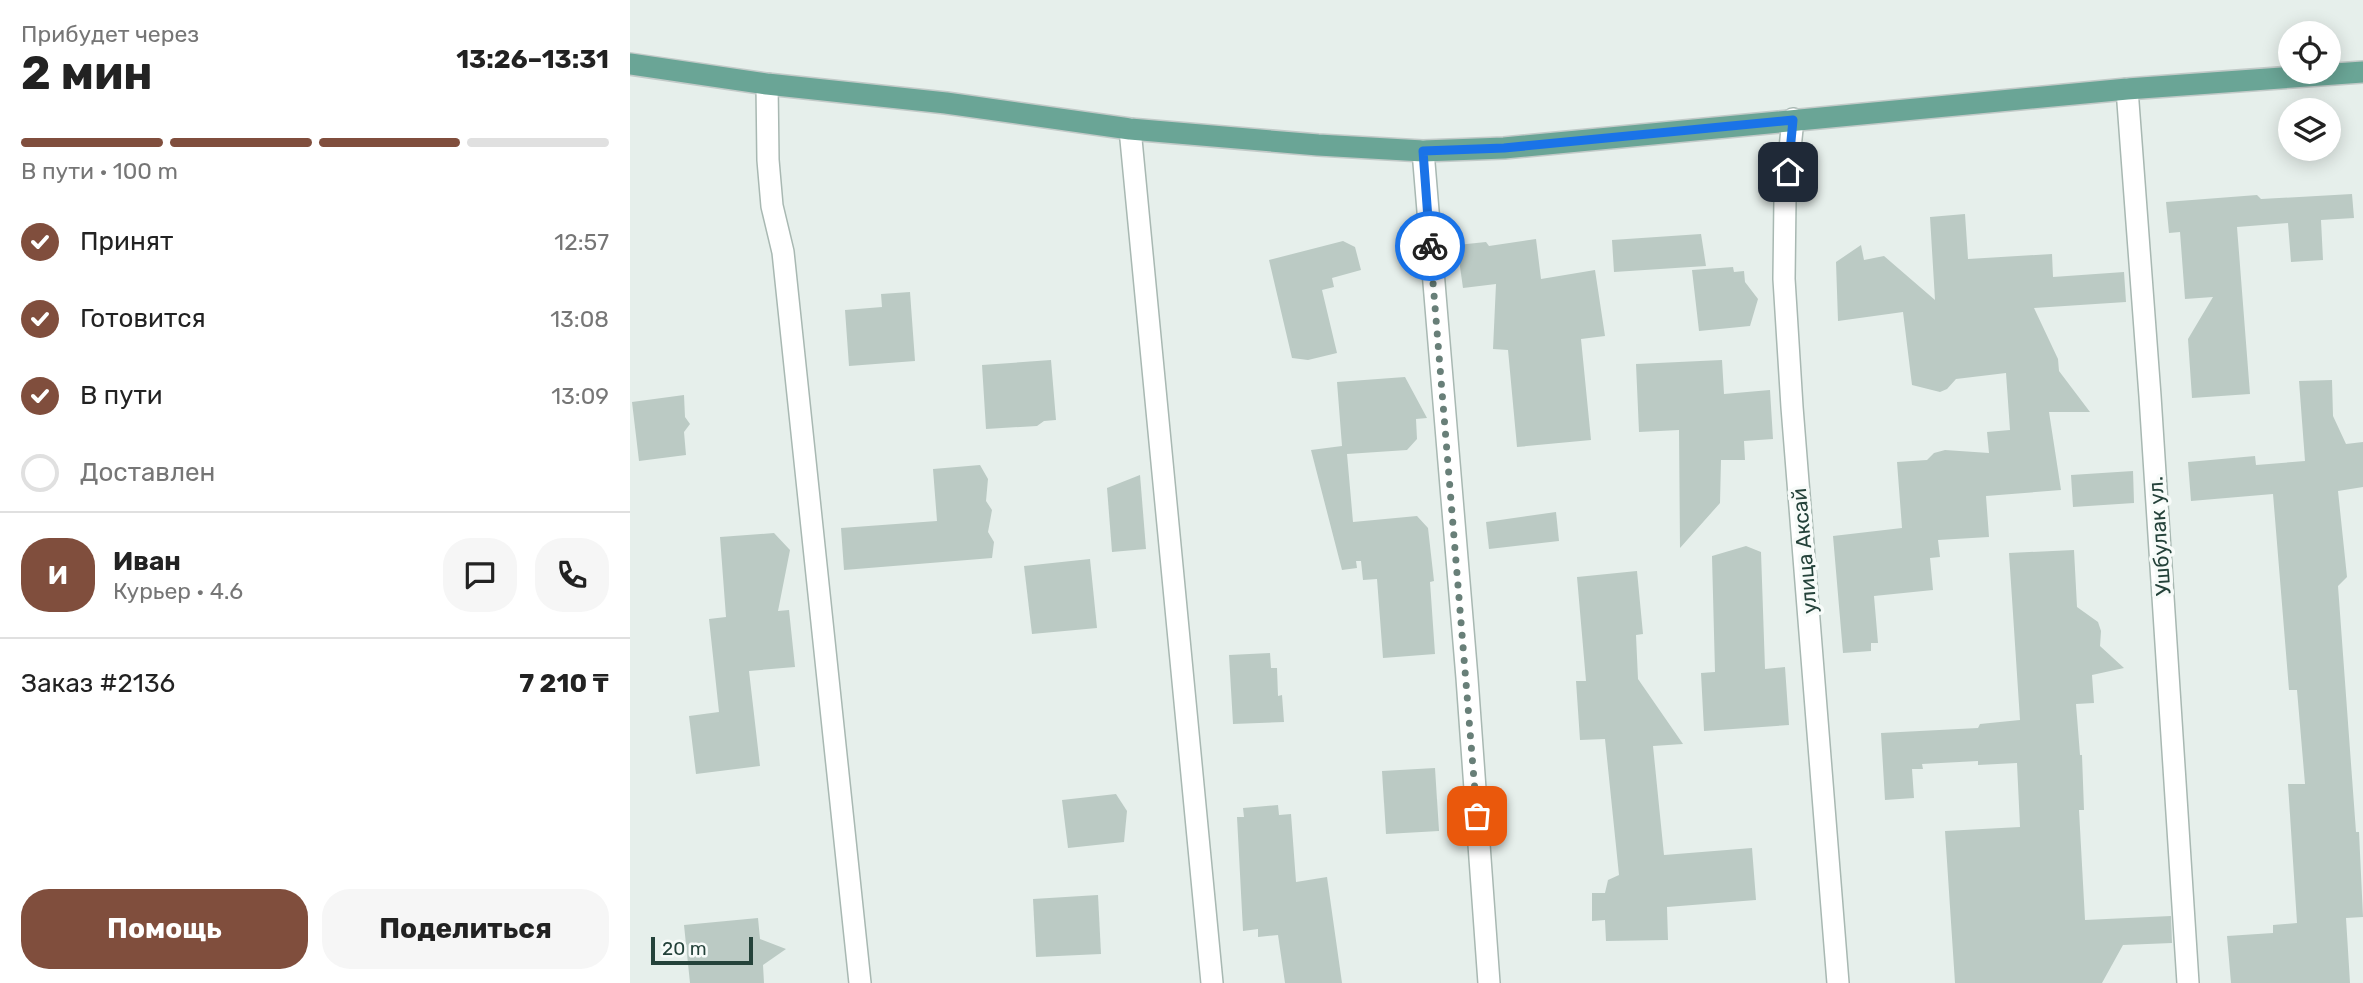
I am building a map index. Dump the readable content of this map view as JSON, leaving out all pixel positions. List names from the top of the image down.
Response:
{
  "streets": {
    "street": ["Ушбулак ул.", "улица Аксай"]
  },
  "scale_bar": "20 m",
  "page": {
    "heading": ["2 мин", "Прибудет через", "13:26–13:31"],
    "panel": [
      "Иван",
      "Курьер · 4.6",
      "Заказ #2136",
      "7 210 ₸"
    ],
    "bar": "В пути · 100 m",
    "list": [
      ["Принят", "12:57"],
      ["Готовится", "13:08"],
      ["В пути", "13:09"],
      "Доставлен"
    ],
    "round": "И",
    "buttons": ["Помощь", "Поделиться"],
    "scale": "20 m"
  }
}
